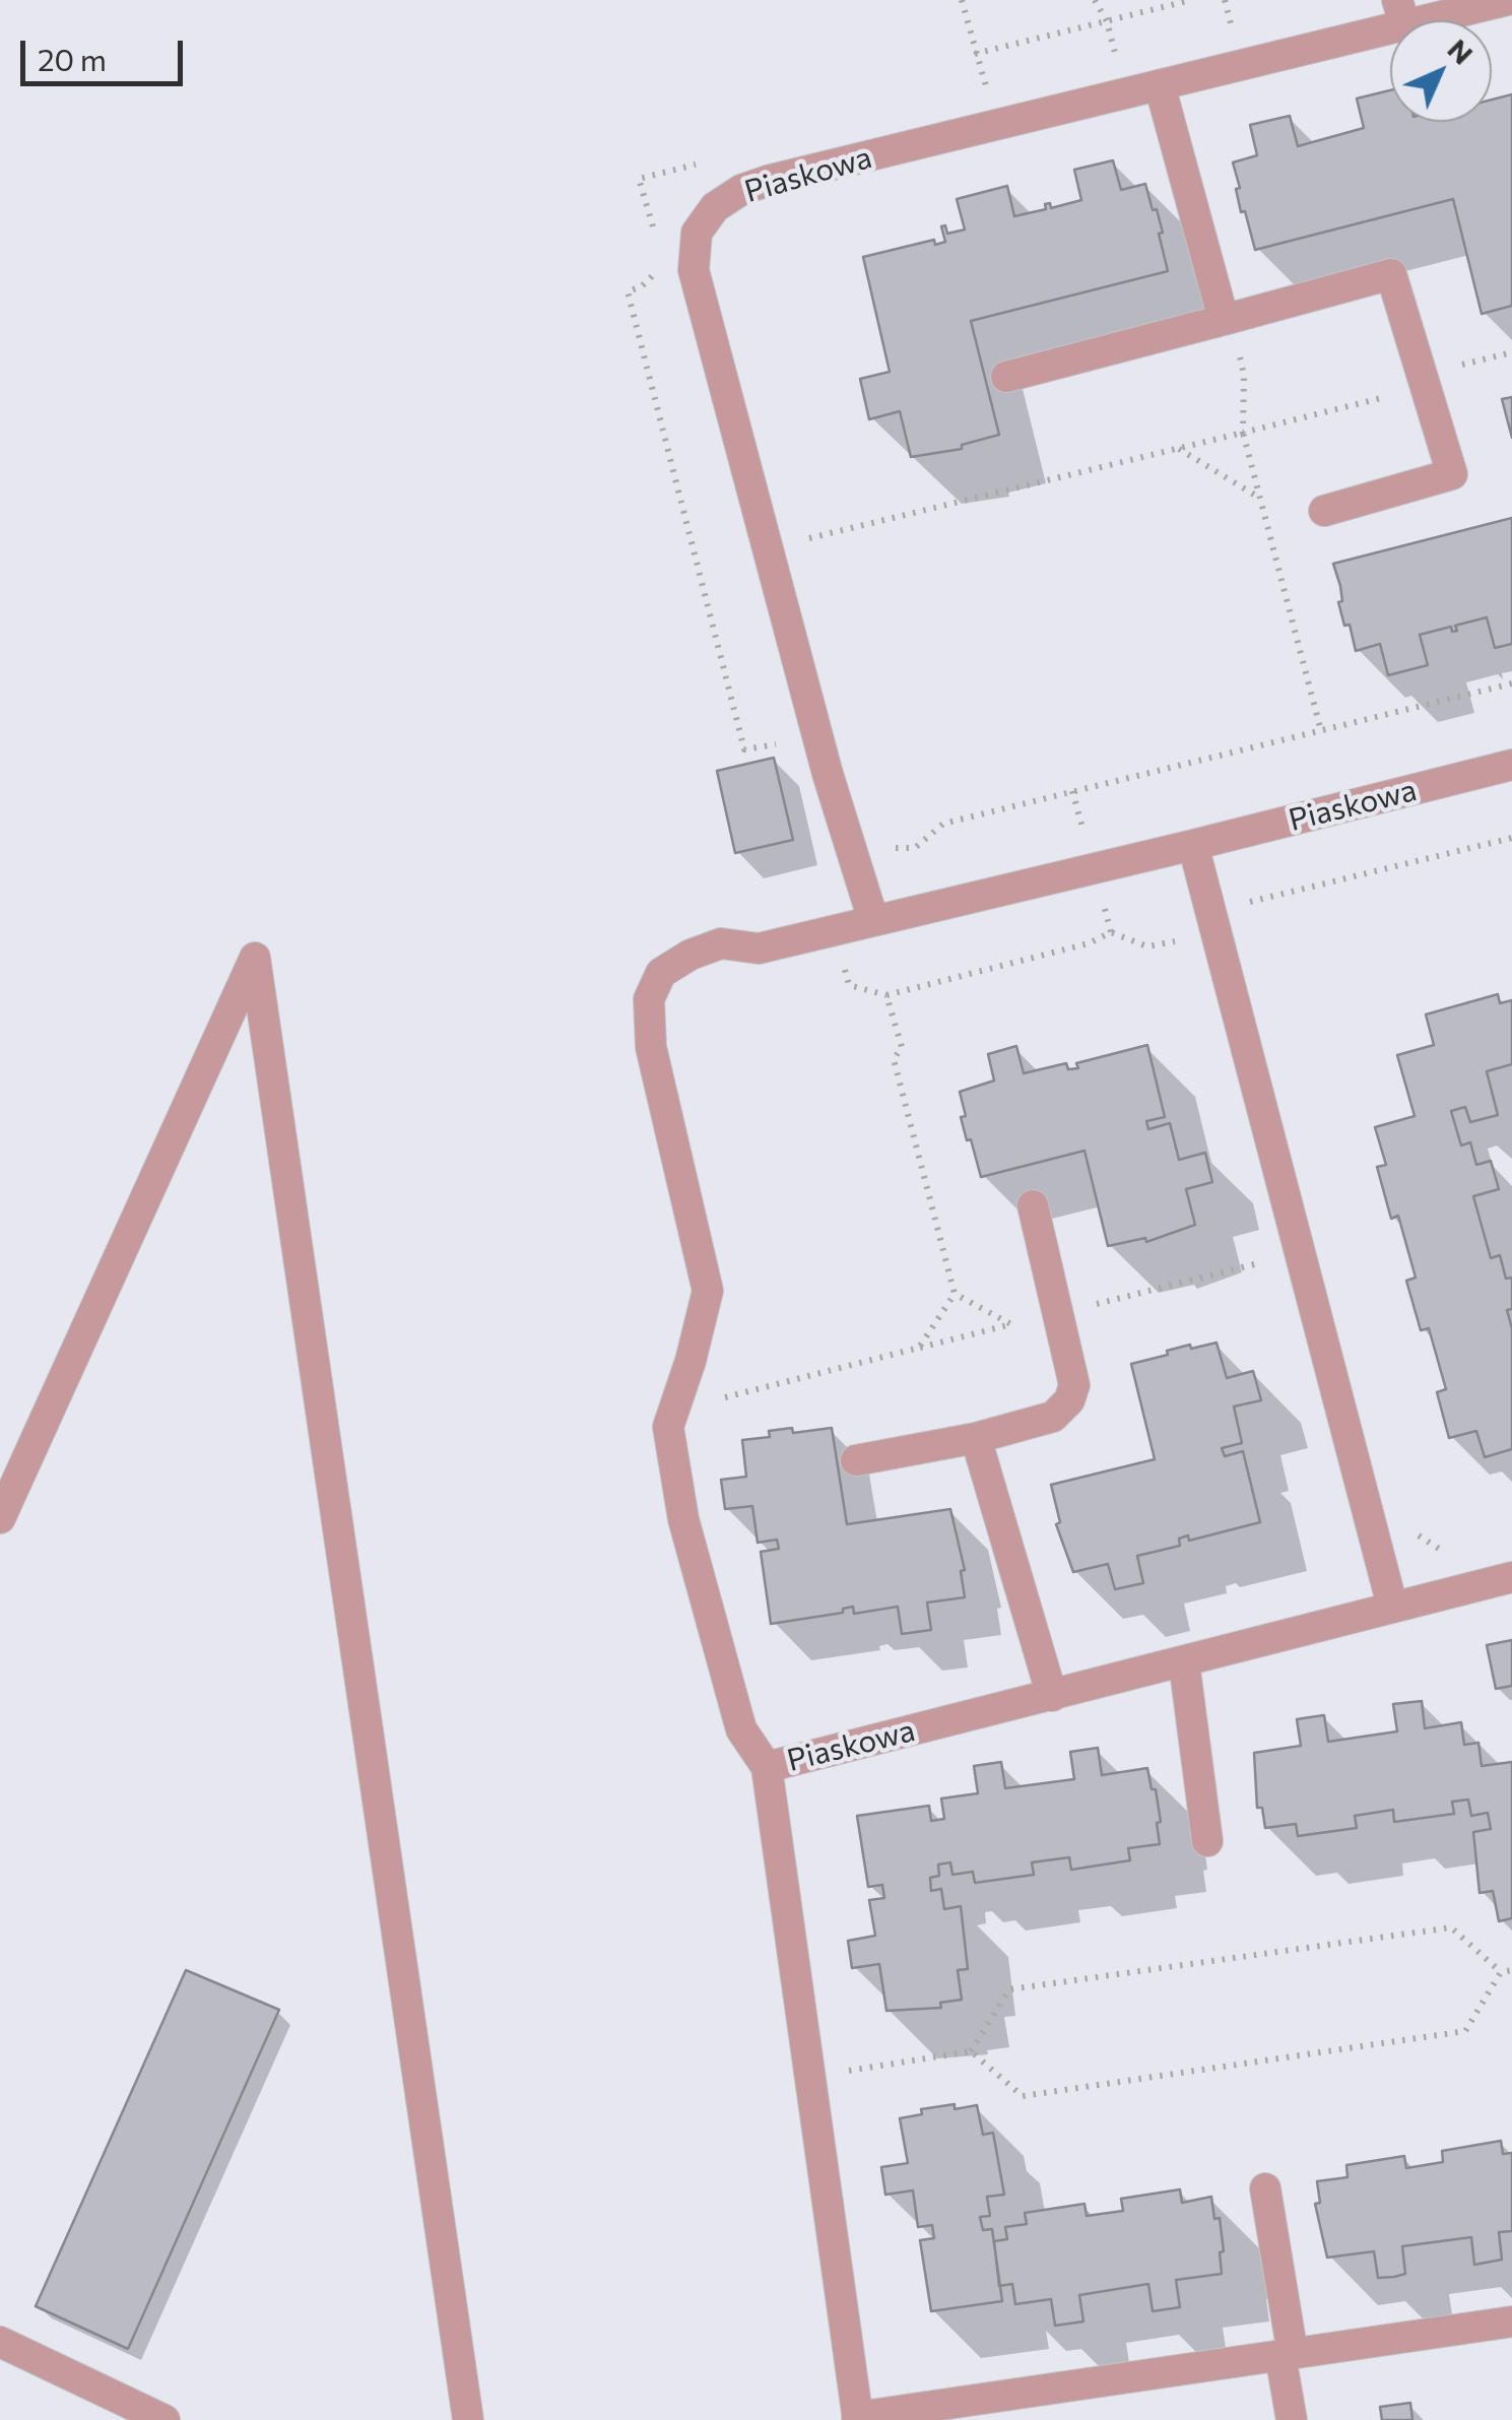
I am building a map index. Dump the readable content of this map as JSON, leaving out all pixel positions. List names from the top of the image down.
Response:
{
  "streets": {
    "street": ["Piaskowa"]
  },
  "scale_bar": "20 m",
  "north": "top right"
}
